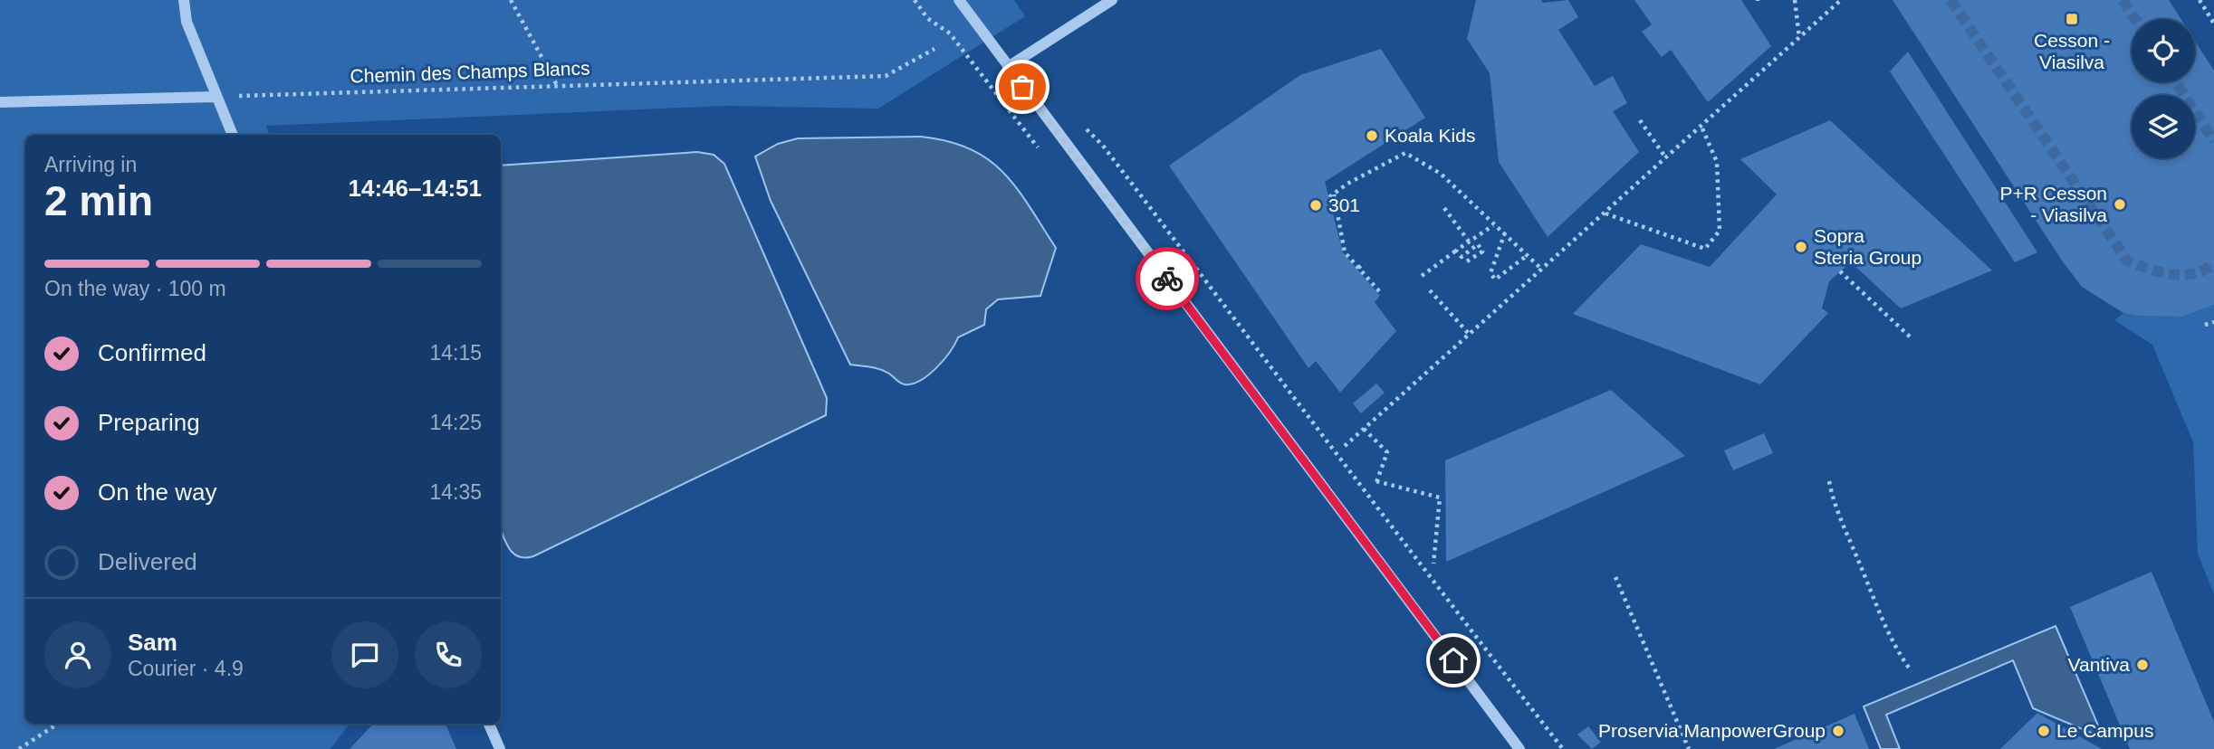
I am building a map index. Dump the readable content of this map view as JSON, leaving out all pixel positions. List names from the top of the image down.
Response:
{
  "streets": {
    "path": ["Chemin des Champs Blancs"]
  },
  "places": {
    "transit": ["Cesson - Viasilva"],
    "other": [
      "Koala Kids",
      "P+R Cesson - Viasilva",
      "301",
      "Sopra Steria Group",
      "Vantiva",
      "Proservia ManpowerGroup",
      "Le Campus"
    ]
  },
  "page": {
    "heading": ["2 min", "Arriving in", "14:46–14:51"],
    "panel": ["Sam", "Courier · 4.9"],
    "bar": "On the way · 100 m",
    "list": [
      ["Confirmed", "14:15"],
      ["Preparing", "14:25"],
      ["On the way", "14:35"],
      "Delivered"
    ]
  }
}
